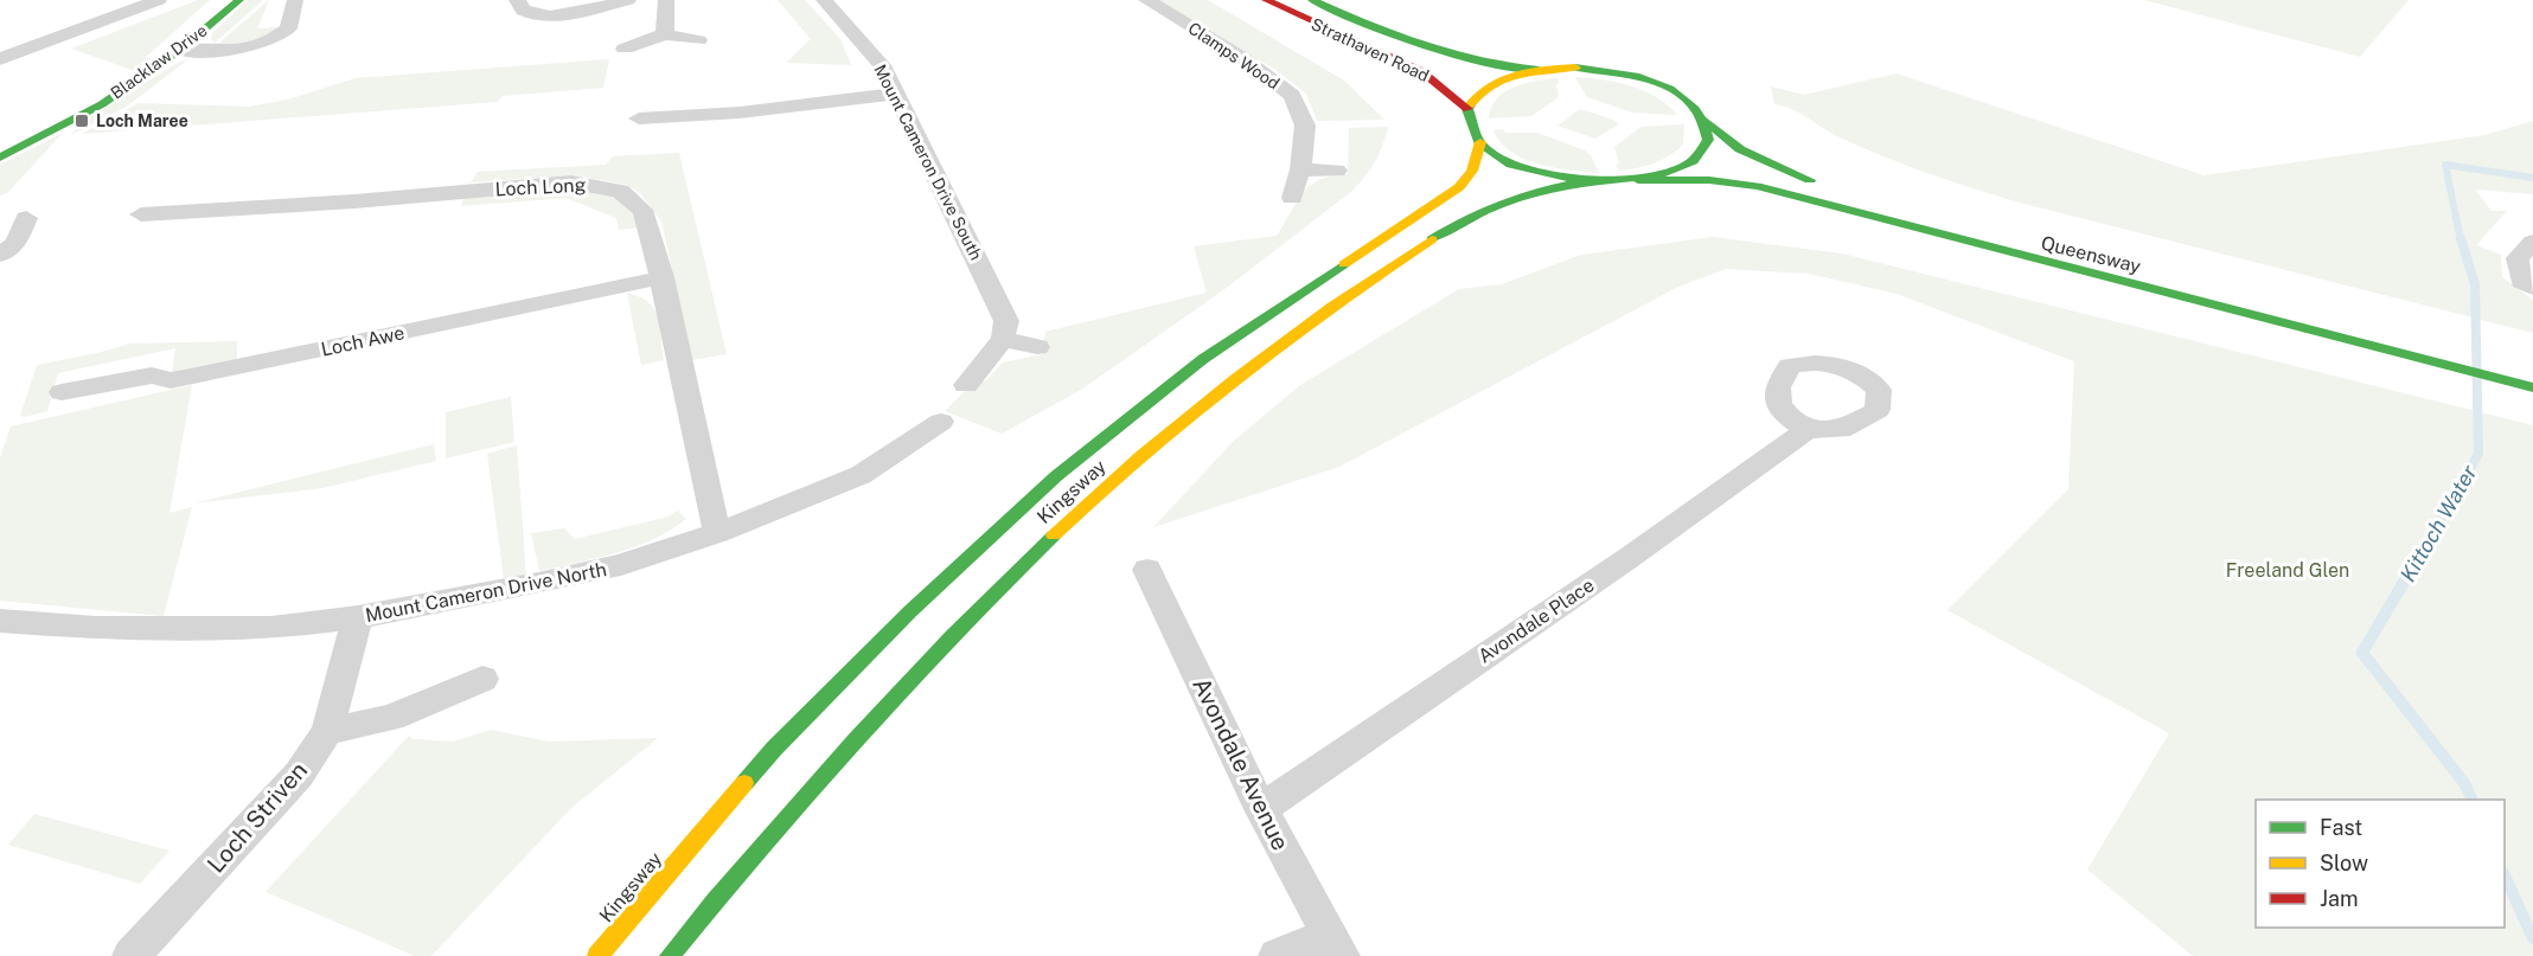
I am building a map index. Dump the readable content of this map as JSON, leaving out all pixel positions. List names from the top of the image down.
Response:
{
  "streets": {
    "main road": [
      "Strathaven Road",
      "Blacklaw Drive",
      "Queensway",
      "Kingsway"
    ],
    "street": [
      "Clamps Wood",
      "Mount Cameron Drive South",
      "Loch Long",
      "Loch Awe",
      "Mount Cameron Drive North",
      "Avondale Place",
      "Avondale Avenue",
      "Loch Striven"
    ]
  },
  "crossings": [
    ["Loch Long", "Loch Awe"],
    ["Loch Long", "Mount Cameron Drive North"],
    ["Mount Cameron Drive North", "Loch Striven"],
    ["Avondale Place", "Avondale Avenue"]
  ],
  "water": ["Kittoch Water"],
  "parks": ["Freeland Glen"],
  "places": {
    "transit": ["Loch Maree"]
  },
  "legend": ["Fast", "Slow", "Jam"]
}
